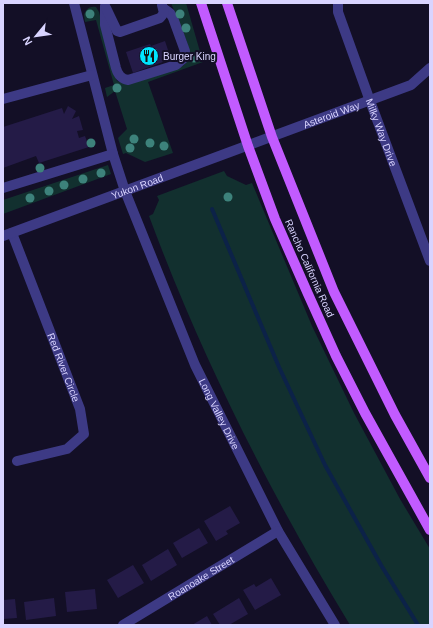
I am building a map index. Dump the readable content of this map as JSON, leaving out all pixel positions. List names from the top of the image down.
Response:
{
  "streets": {
    "main road": ["Rancho California Road"],
    "street": [
      "Asteroid Way",
      "Milky Way Drive",
      "Yukon Road",
      "Red River Circle",
      "Long Valley Drive",
      "Roanoake Street"
    ]
  },
  "crossings": [
    ["Asteroid Way", "Milky Way Drive"],
    ["Asteroid Way", "Yukon Road"],
    ["Asteroid Way", "Rancho California Road"],
    ["Yukon Road", "Rancho California Road"],
    ["Yukon Road", "Red River Circle"],
    ["Yukon Road", "Long Valley Drive"],
    ["Long Valley Drive", "Roanoake Street"]
  ],
  "places": {
    "restaurant": ["Burger King"]
  },
  "north": "bottom left"
}
